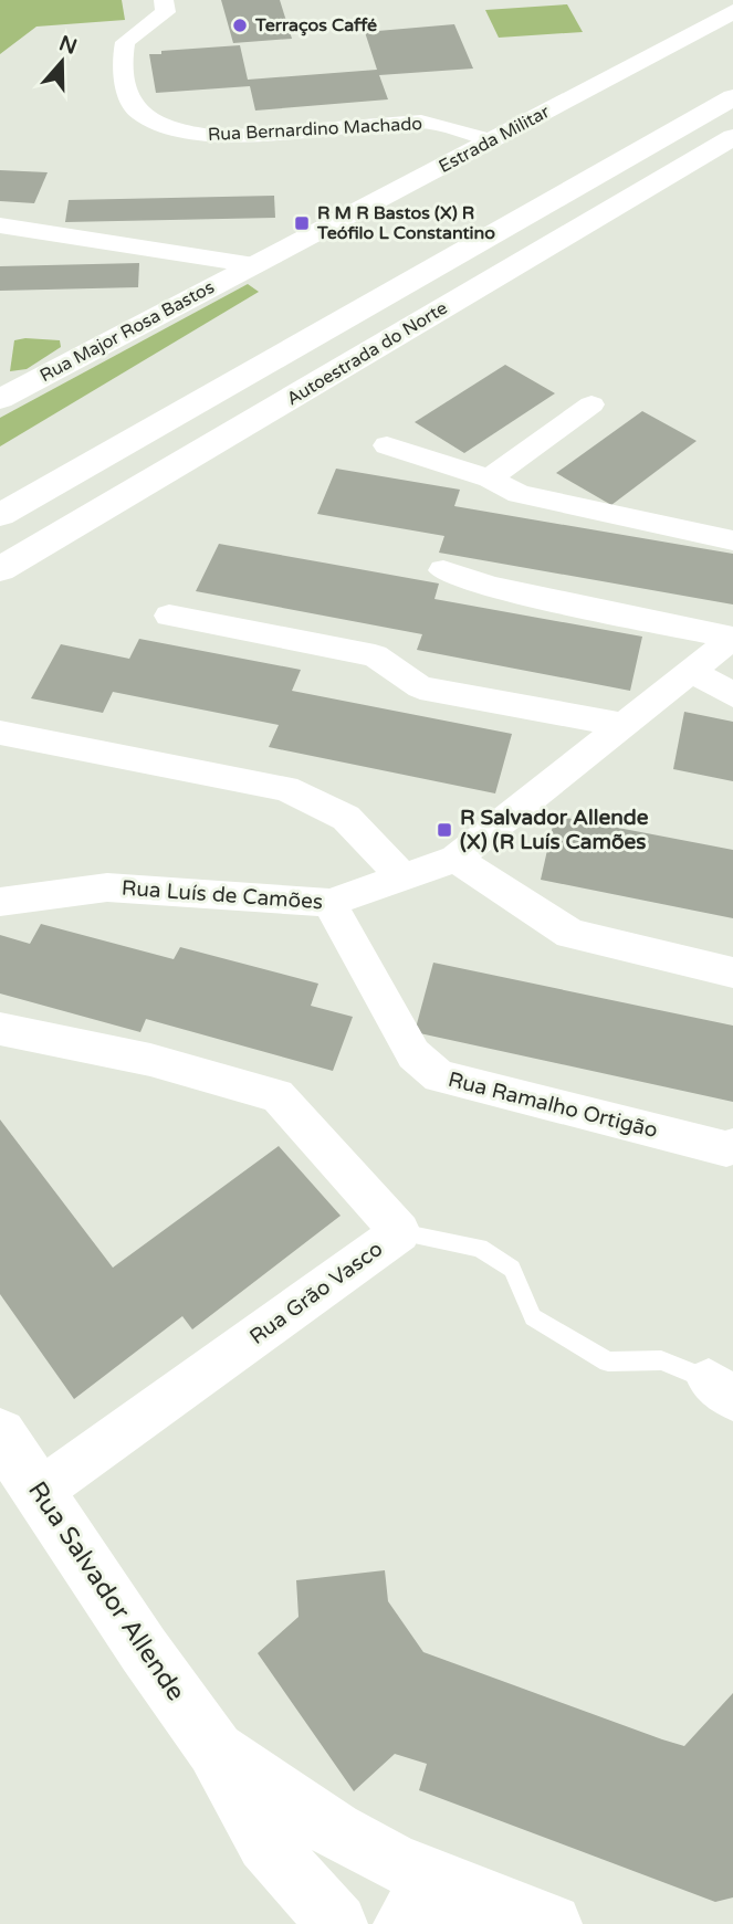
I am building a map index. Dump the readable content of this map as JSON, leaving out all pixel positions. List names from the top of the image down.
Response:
{
  "streets": {
    "main road": [
      "Estrada Militar",
      "Rua Major Rosa Bastos",
      "Autoestrada do Norte",
      "Rua Salvador Allende"
    ],
    "street": [
      "Rua Bernardino Machado",
      "Rua Luís de Camões",
      "Rua Ramalho Ortigão",
      "Rua Grão Vasco"
    ]
  },
  "crossings": [
    ["Rua Bernardino Machado", "Estrada Militar"],
    ["Estrada Militar", "Rua Major Rosa Bastos"],
    ["Rua Luís de Camões", "Rua Ramalho Ortigão"],
    ["Rua Grão Vasco", "Rua Salvador Allende"]
  ],
  "places": {
    "other": ["Terraços Caffé"],
    "transit": ["R M R Bastos (X) R Teófilo L Constantino", "R Salvador Allende (X) (R Luís Camões"]
  },
  "north": "top"
}
